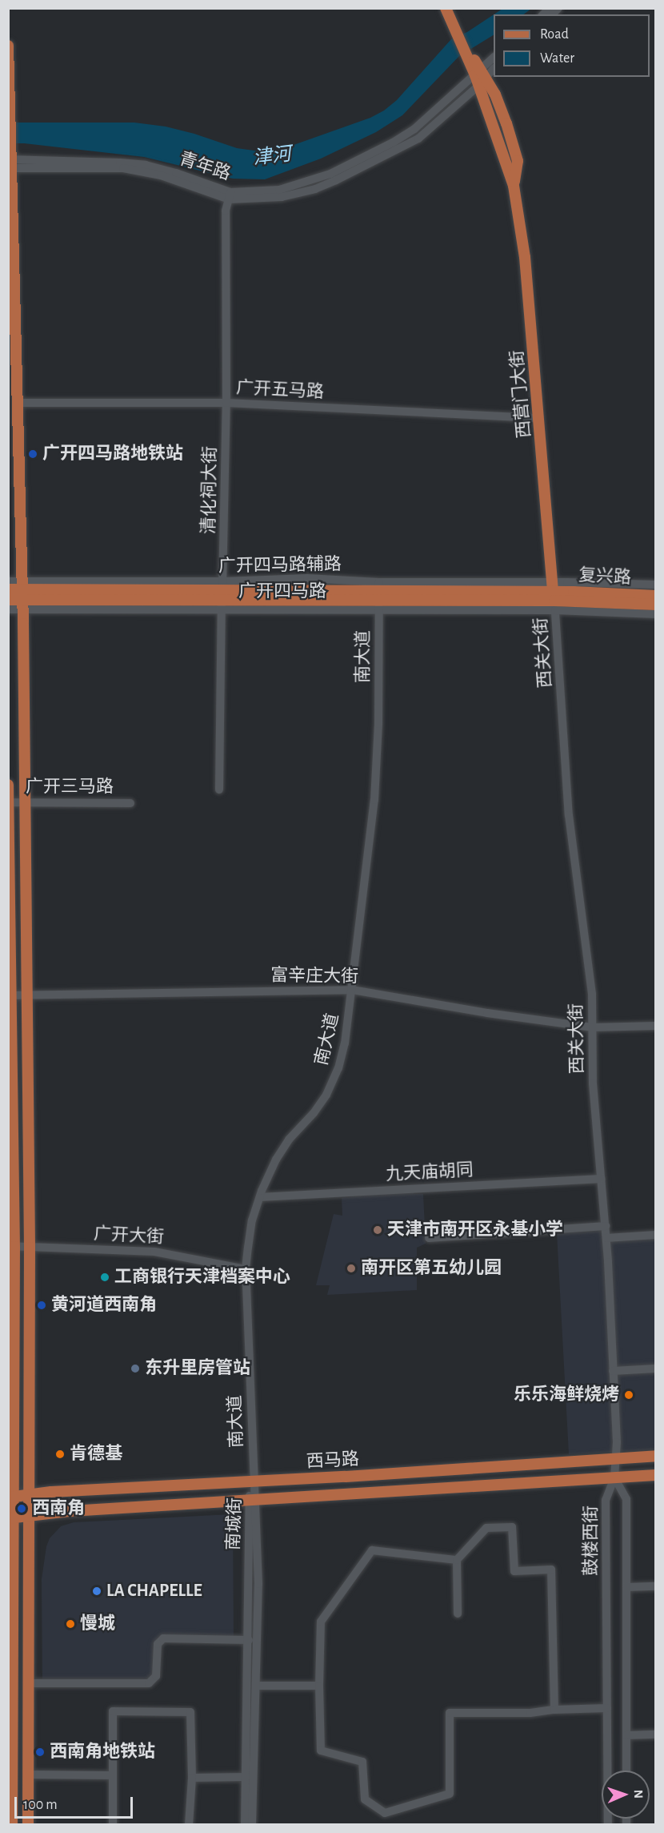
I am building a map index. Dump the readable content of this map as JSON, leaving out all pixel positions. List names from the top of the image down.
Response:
{
  "streets": {
    "main road": [
      "西营门大街",
      "复兴路",
      "广开四马路",
      "西马路"
    ],
    "street": [
      "青年路",
      "广开五马路",
      "清化祠大街",
      "广开四马路辅路",
      "西关大街",
      "南大道",
      "广开三马路",
      "富辛庄大街",
      "九天庙胡同",
      "广开大街",
      "南城街",
      "鼓楼西街"
    ]
  },
  "crossings": [
    ["青年路", "西营门大街"],
    ["青年路", "清化祠大街"],
    ["广开五马路", "西营门大街"],
    ["广开五马路", "清化祠大街"],
    ["西营门大街", "广开四马路辅路"],
    ["西营门大街", "复兴路"],
    ["西营门大街", "广开四马路"],
    ["西营门大街", "西关大街"],
    ["清化祠大街", "广开四马路辅路"],
    ["清化祠大街", "广开四马路"],
    ["广开四马路辅路", "复兴路"],
    ["广开四马路辅路", "广开四马路"],
    ["广开四马路辅路", "西关大街"],
    ["广开四马路辅路", "南大道"],
    ["复兴路", "广开四马路"],
    ["复兴路", "西关大街"],
    ["广开四马路", "西关大街"],
    ["广开四马路", "南大道"],
    ["西关大街", "富辛庄大街"],
    ["西关大街", "九天庙胡同"],
    ["西关大街", "西马路"],
    ["西关大街", "鼓楼西街"],
    ["南大道", "富辛庄大街"],
    ["南大道", "九天庙胡同"],
    ["南大道", "广开大街"],
    ["南大道", "西马路"],
    ["南大道", "南城街"],
    ["西马路", "南城街"],
    ["西马路", "鼓楼西街"]
  ],
  "water": ["津河"],
  "places": [
    "广开四马路地铁站",
    "天津市南开区永基小学",
    "南开区第五幼儿园",
    "工商银行天津档案中心",
    "黄河道西南角",
    "东升里房管站",
    "乐乐海鲜烧烤",
    "肯德基",
    "西南角",
    "LA CHAPELLE",
    "慢城",
    "西南角地铁站"
  ],
  "legend": ["Road", "Water"],
  "scale_bar": "100 m",
  "north": "right"
}
